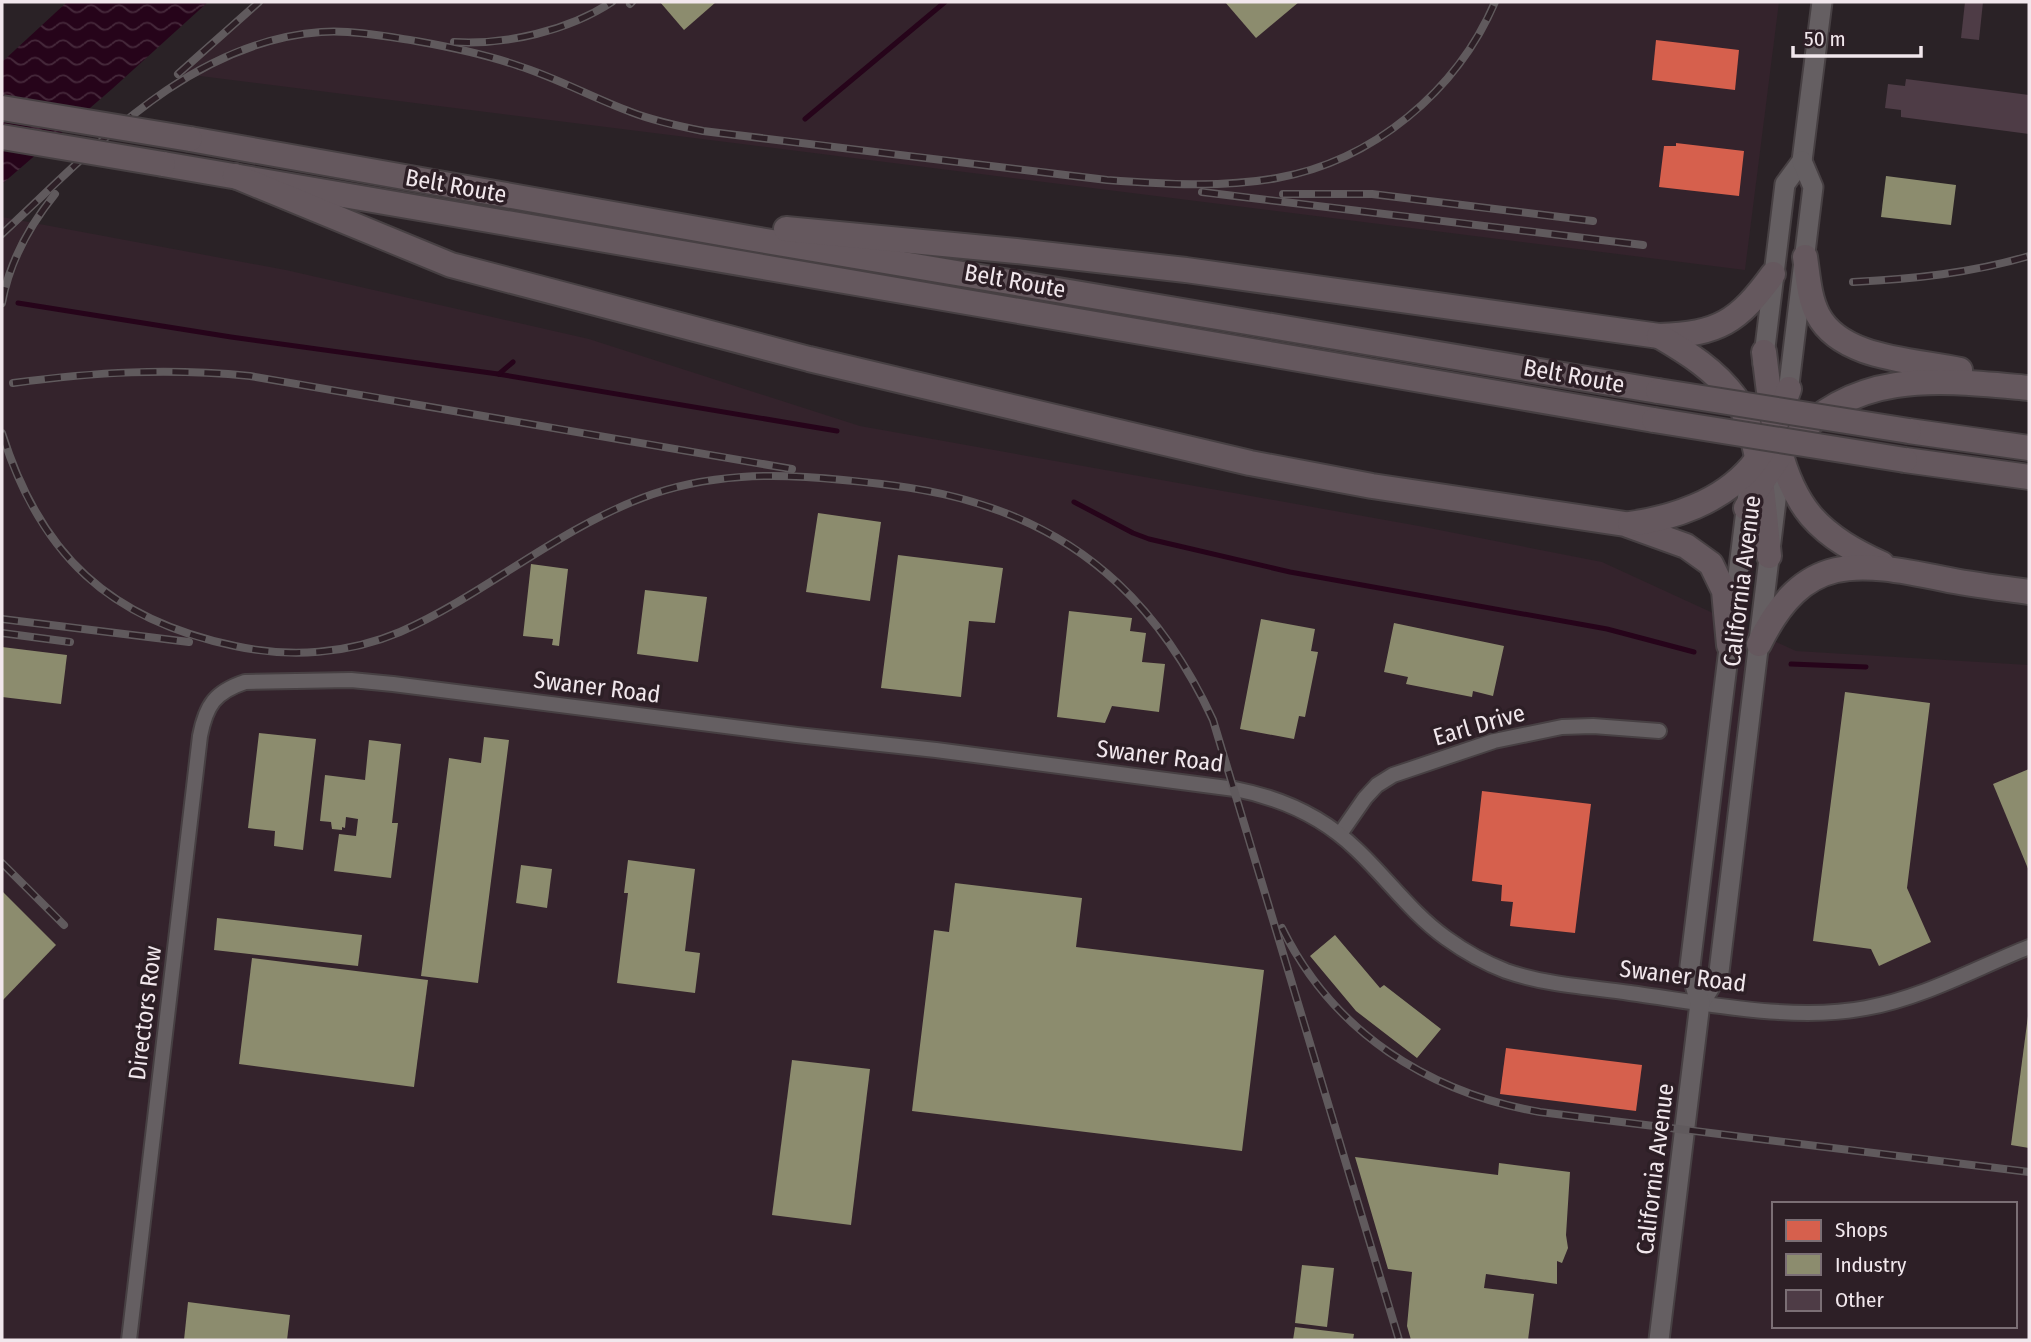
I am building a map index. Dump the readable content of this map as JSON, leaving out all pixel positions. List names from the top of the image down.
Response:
{
  "streets": {
    "highway": ["Belt Route"],
    "main road": ["California Avenue"],
    "street": ["Swaner Road", "Earl Drive", "Directors Row"]
  },
  "crossings": [
    ["California Avenue", "Swaner Road"],
    ["Swaner Road", "Earl Drive"],
    ["Swaner Road", "Directors Row"]
  ],
  "legend": ["Shops", "Industry", "Other"],
  "scale_bar": "50 m"
}
